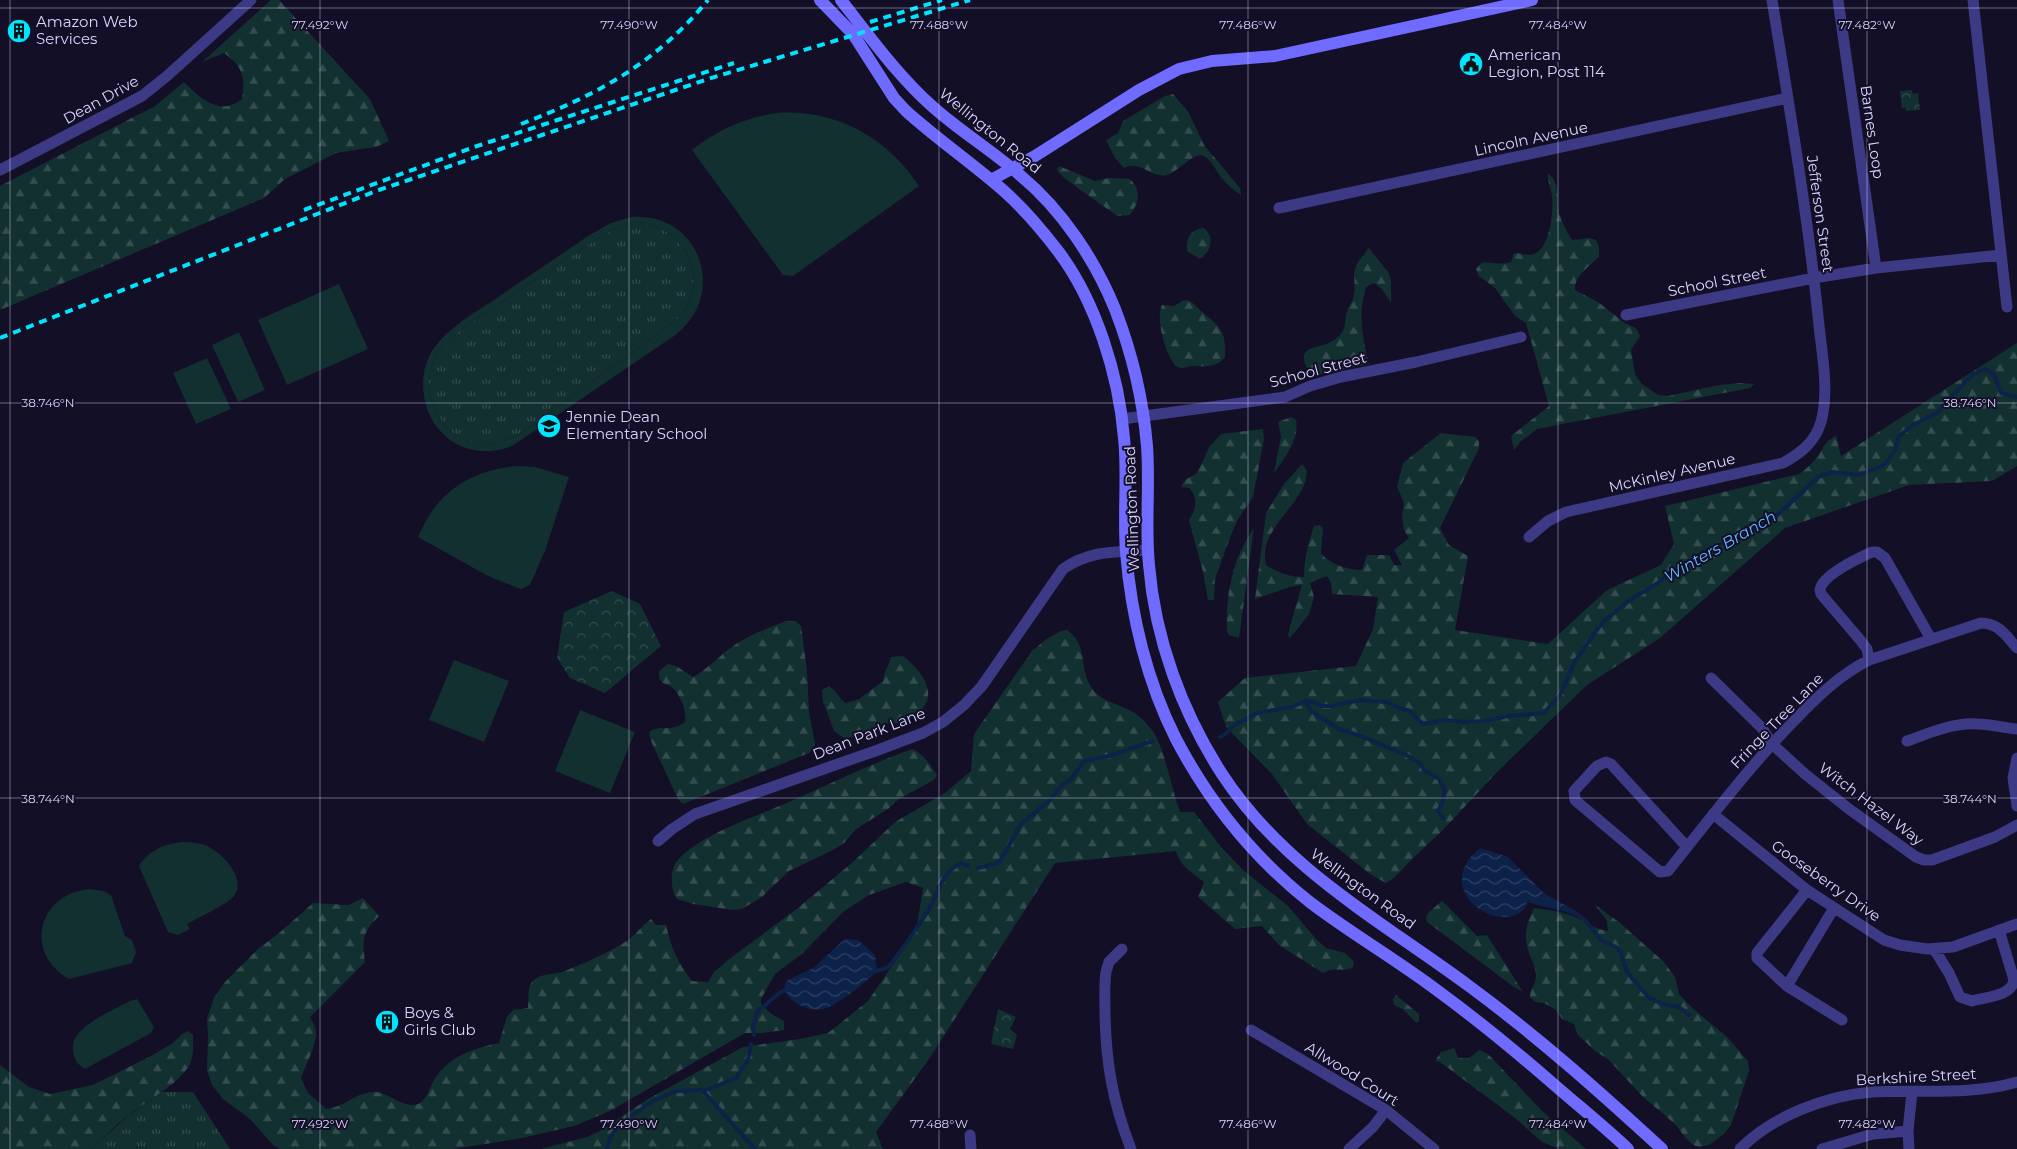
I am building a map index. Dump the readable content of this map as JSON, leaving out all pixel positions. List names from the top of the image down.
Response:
{
  "streets": {
    "main road": ["Wellington Road"],
    "street": [
      "Dean Drive",
      "Barnes Loop",
      "Lincoln Avenue",
      "Jefferson Street",
      "School Street",
      "McKinley Avenue",
      "Fringe Tree Lane",
      "Dean Park Lane",
      "Witch Hazel Way",
      "Gooseberry Drive",
      "Allwood Court",
      "Berkshire Street"
    ]
  },
  "crossings": [
    ["Wellington Road", "School Street"],
    ["Wellington Road", "Dean Park Lane"],
    ["Lincoln Avenue", "Jefferson Street"],
    ["Jefferson Street", "School Street"],
    ["Jefferson Street", "McKinley Avenue"],
    ["Fringe Tree Lane", "Witch Hazel Way"],
    ["Fringe Tree Lane", "Gooseberry Drive"]
  ],
  "water": ["Winters Branch"],
  "places": {
    "building": ["Amazon Web Services", "Boys & Girls Club"],
    "public building": ["American Legion, Post 114"],
    "school or university": ["Jennie Dean Elementary School"]
  },
  "coordinates": [
    "77.492°W",
    "77.490°W",
    "77.488°W",
    "77.486°W",
    "77.484°W",
    "77.482°W",
    "38.746°N",
    "38.744°N"
  ]
}
